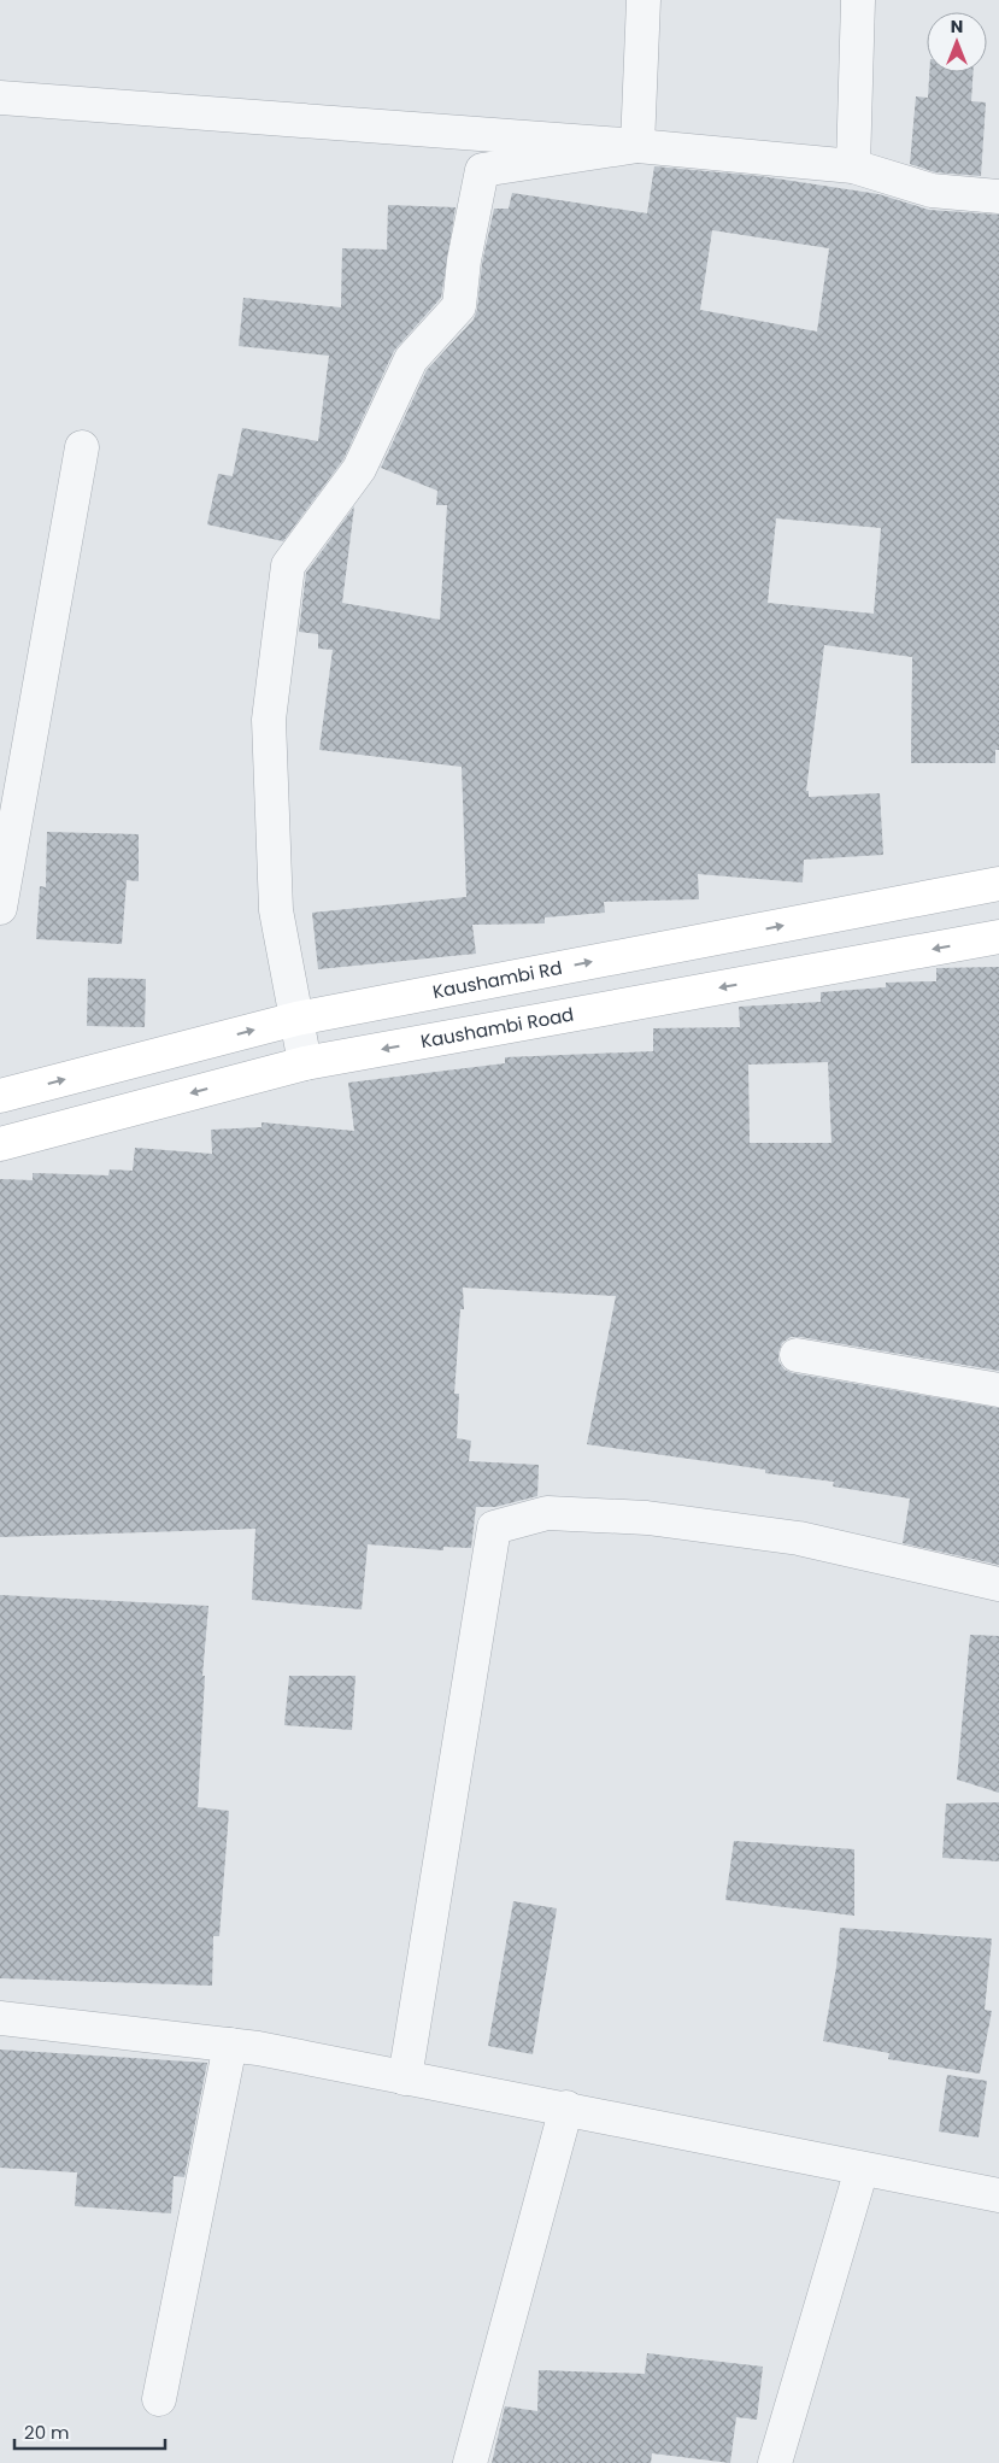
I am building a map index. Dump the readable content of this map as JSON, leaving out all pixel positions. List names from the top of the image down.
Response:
{
  "streets": {
    "main road": ["Kaushambi Rd", "Kaushambi Road"]
  },
  "one_way": ["Kaushambi Rd", "Kaushambi Road"],
  "scale_bar": "20 m",
  "north": "top"
}
